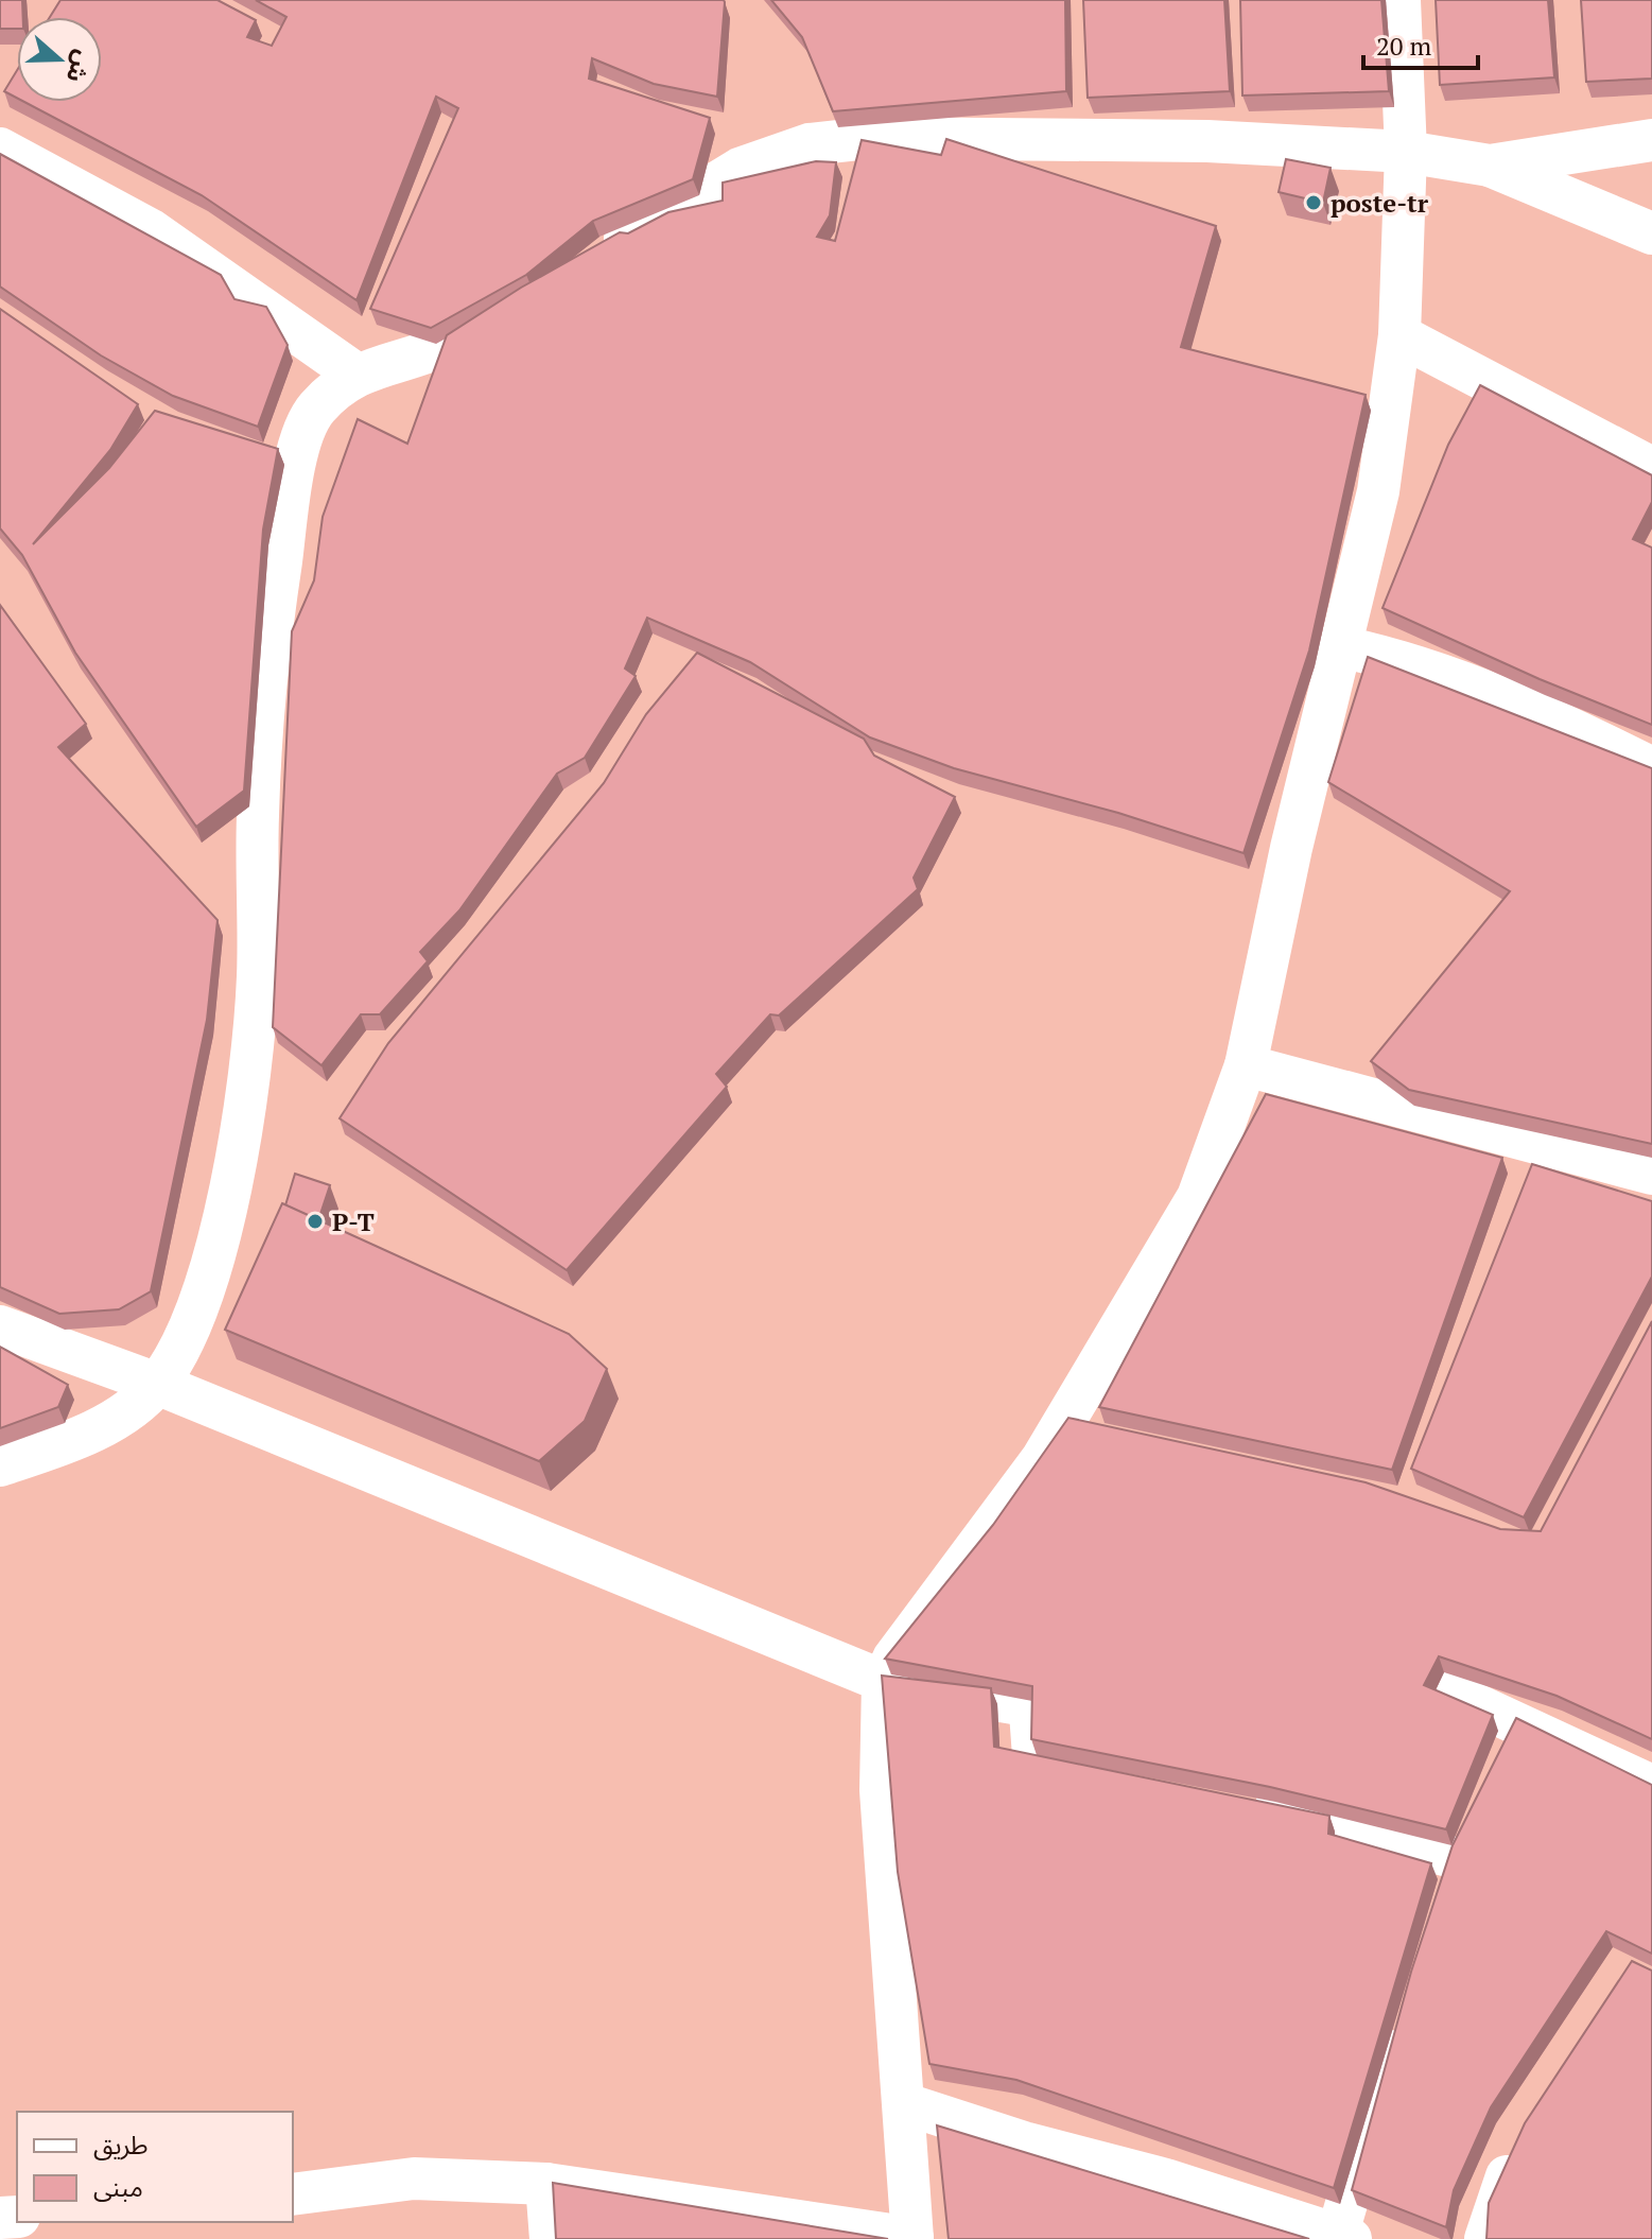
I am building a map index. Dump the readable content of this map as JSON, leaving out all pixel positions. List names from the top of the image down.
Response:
{
  "places": ["poste-tr", "P-T"],
  "legend": ["طريق", "مبنى"],
  "scale_bar": "20 m",
  "north": "right"
}
